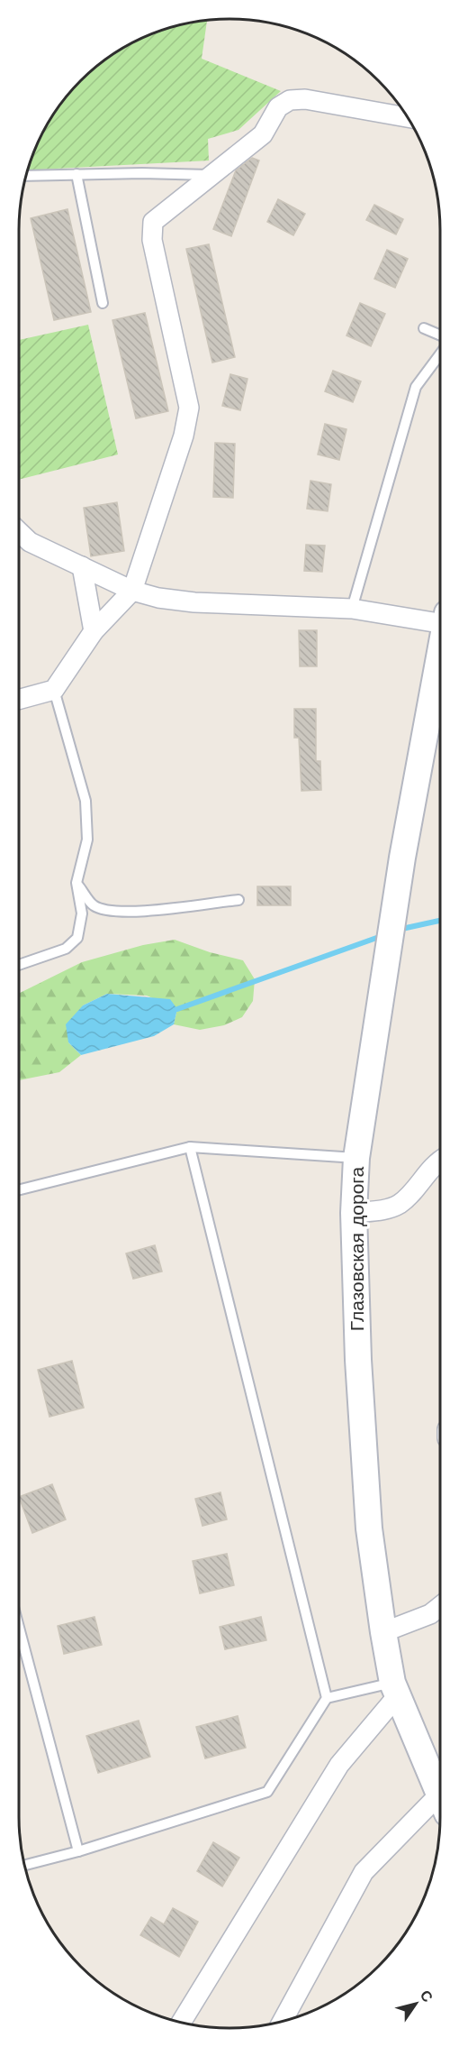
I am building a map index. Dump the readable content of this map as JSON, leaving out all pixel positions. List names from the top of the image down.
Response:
{
  "streets": {
    "street": ["Глазовская дорога"]
  },
  "north": "top right"
}
